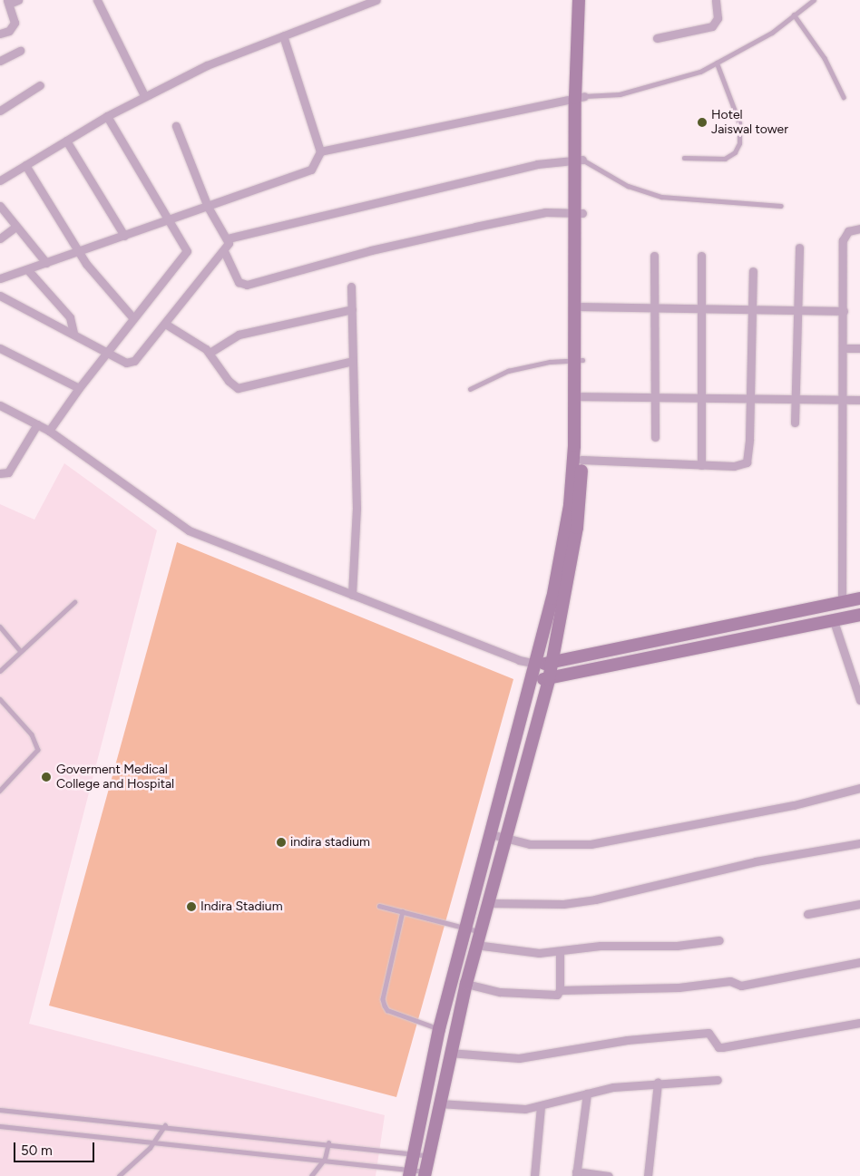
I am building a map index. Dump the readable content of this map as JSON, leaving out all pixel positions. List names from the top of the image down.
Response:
{
  "places": [
    "Hotel Jaiswal tower",
    "Goverment Medical College and Hospital",
    "indira stadium",
    "Indira Stadium"
  ],
  "scale_bar": "50 m"
}
